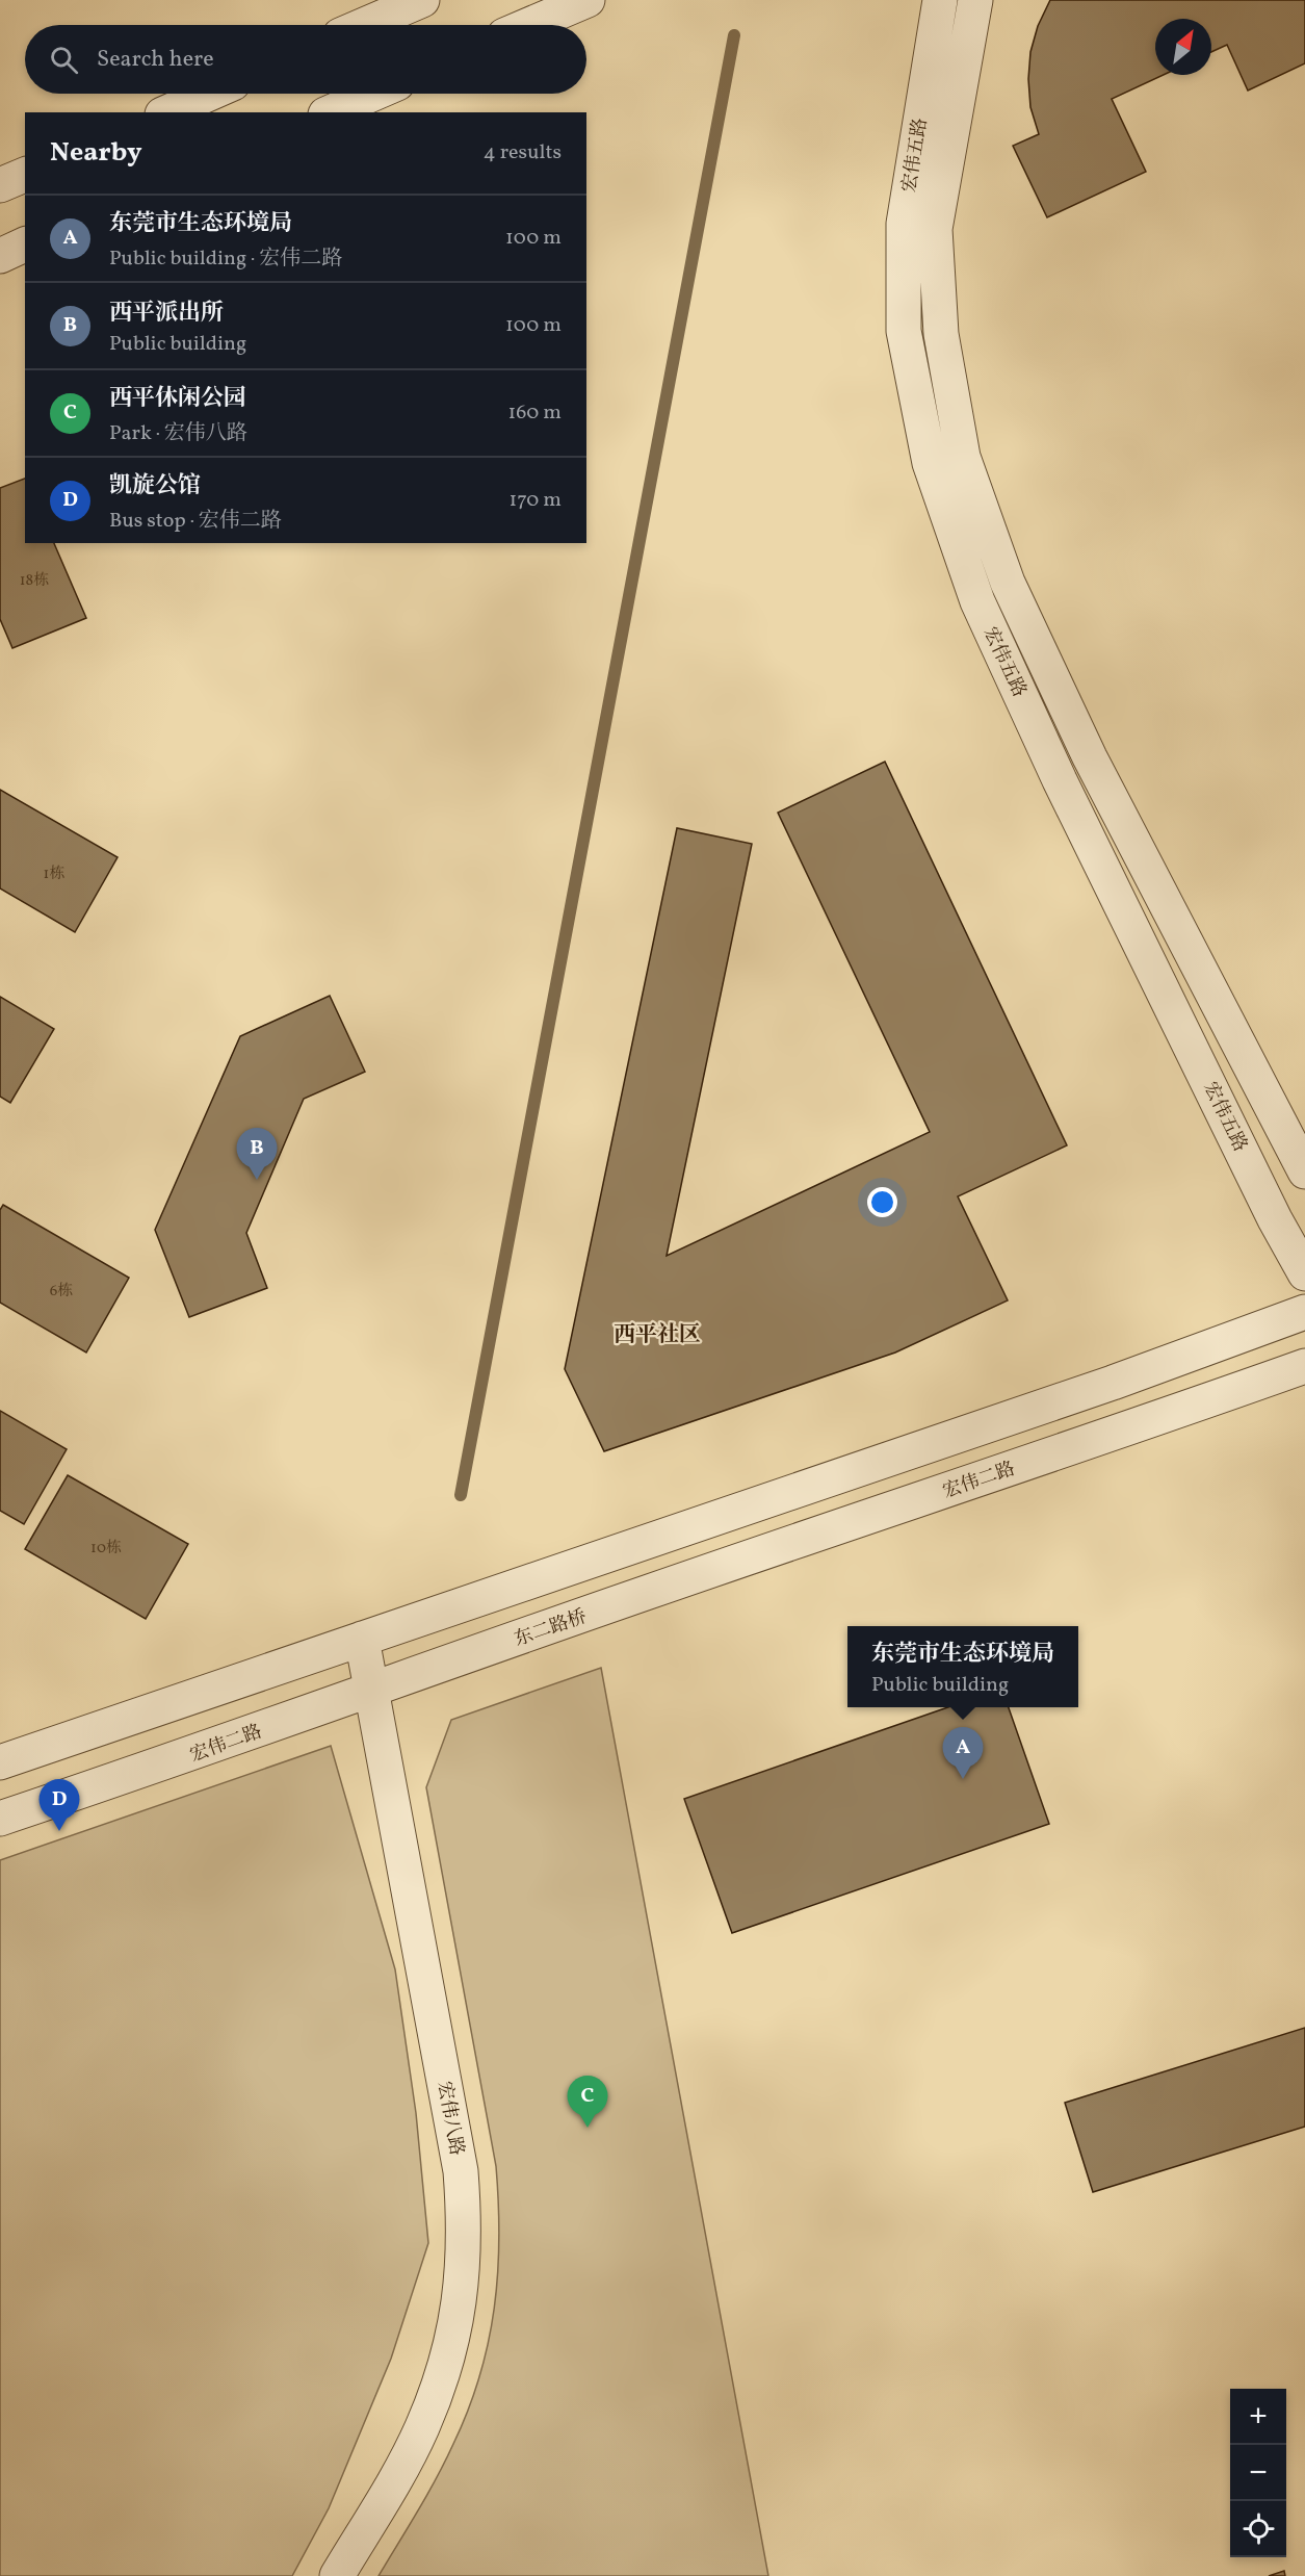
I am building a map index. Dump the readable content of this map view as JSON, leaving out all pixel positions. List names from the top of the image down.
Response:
{
  "streets": {
    "street": [
      "宏伟五路",
      "宏伟二路",
      "东二路桥",
      "宏伟八路"
    ]
  },
  "crossings": [
    ["宏伟二路", "东二路桥"],
    ["宏伟二路", "宏伟八路"]
  ],
  "districts": ["西平社区"],
  "house_numbers": [
    "18栋",
    "1栋",
    "6栋",
    "10栋"
  ],
  "north": "top right",
  "page": {
    "search": "Search here",
    "heading": ["Nearby", "4 results"],
    "list": [
      {
        "mark": "A",
        "name": "东莞市生态环境局",
        "note": "Public building · 宏伟二路",
        "value": "100 m"
      },
      {
        "mark": "B",
        "name": "西平派出所",
        "note": "Public building",
        "value": "100 m"
      },
      {
        "mark": "C",
        "name": "西平休闲公园",
        "note": "Park · 宏伟八路",
        "value": "160 m"
      },
      {
        "mark": "D",
        "name": "凯旋公馆",
        "note": "Bus stop · 宏伟二路",
        "value": "170 m"
      }
    ],
    "pins": [
      "B",
      "A",
      "D",
      "C"
    ],
    "popup": ["东莞市生态环境局", "Public building"],
    "map_buttons": ["+", "−"]
  }
}
